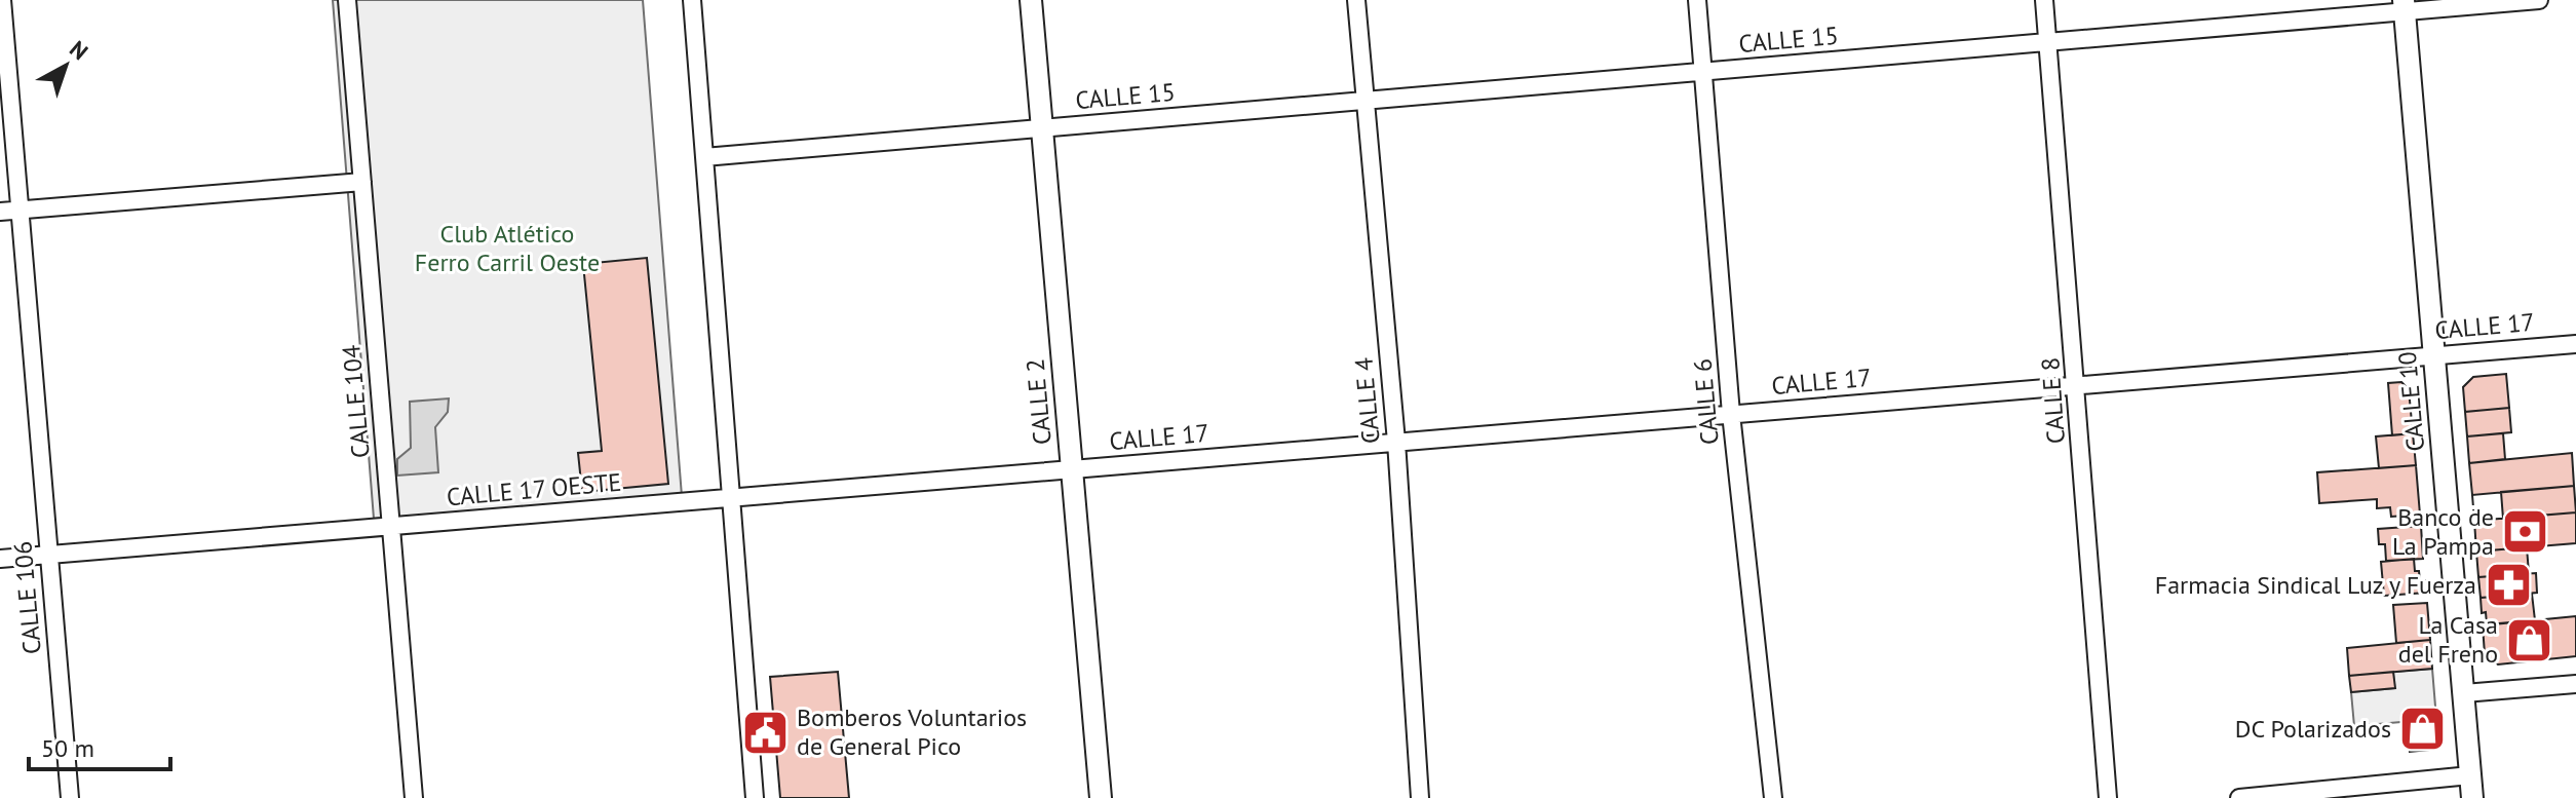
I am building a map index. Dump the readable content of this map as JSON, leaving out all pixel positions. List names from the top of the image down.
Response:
{
  "streets": {
    "street": [
      "CALLE 15",
      "CALLE 17",
      "CALLE 4",
      "CALLE 8",
      "CALLE 104",
      "CALLE 2",
      "CALLE 6",
      "CALLE 10",
      "CALLE 17 OESTE",
      "CALLE 106"
    ]
  },
  "crossings": [
    ["CALLE 15", "CALLE 4"],
    ["CALLE 15", "CALLE 8"],
    ["CALLE 15", "CALLE 2"],
    ["CALLE 15", "CALLE 6"],
    ["CALLE 15", "CALLE 10"],
    ["CALLE 17", "CALLE 4"],
    ["CALLE 17", "CALLE 8"],
    ["CALLE 17", "CALLE 2"],
    ["CALLE 17", "CALLE 6"],
    ["CALLE 17", "CALLE 10"],
    ["CALLE 17", "CALLE 17 OESTE"],
    ["CALLE 104", "CALLE 17 OESTE"],
    ["CALLE 2", "CALLE 17 OESTE"],
    ["CALLE 17 OESTE", "CALLE 106"]
  ],
  "parks": ["Club Atlético Ferro Carril Oeste"],
  "places": {
    "bank": ["Banco de La Pampa"],
    "pharmacy": ["Farmacia Sindical Luz y Fuerza"],
    "shop": ["La Casa del Freno", "DC Polarizados"],
    "public building": ["Bomberos Voluntarios de General Pico"]
  },
  "scale_bar": "50 m",
  "north": "top right"
}
